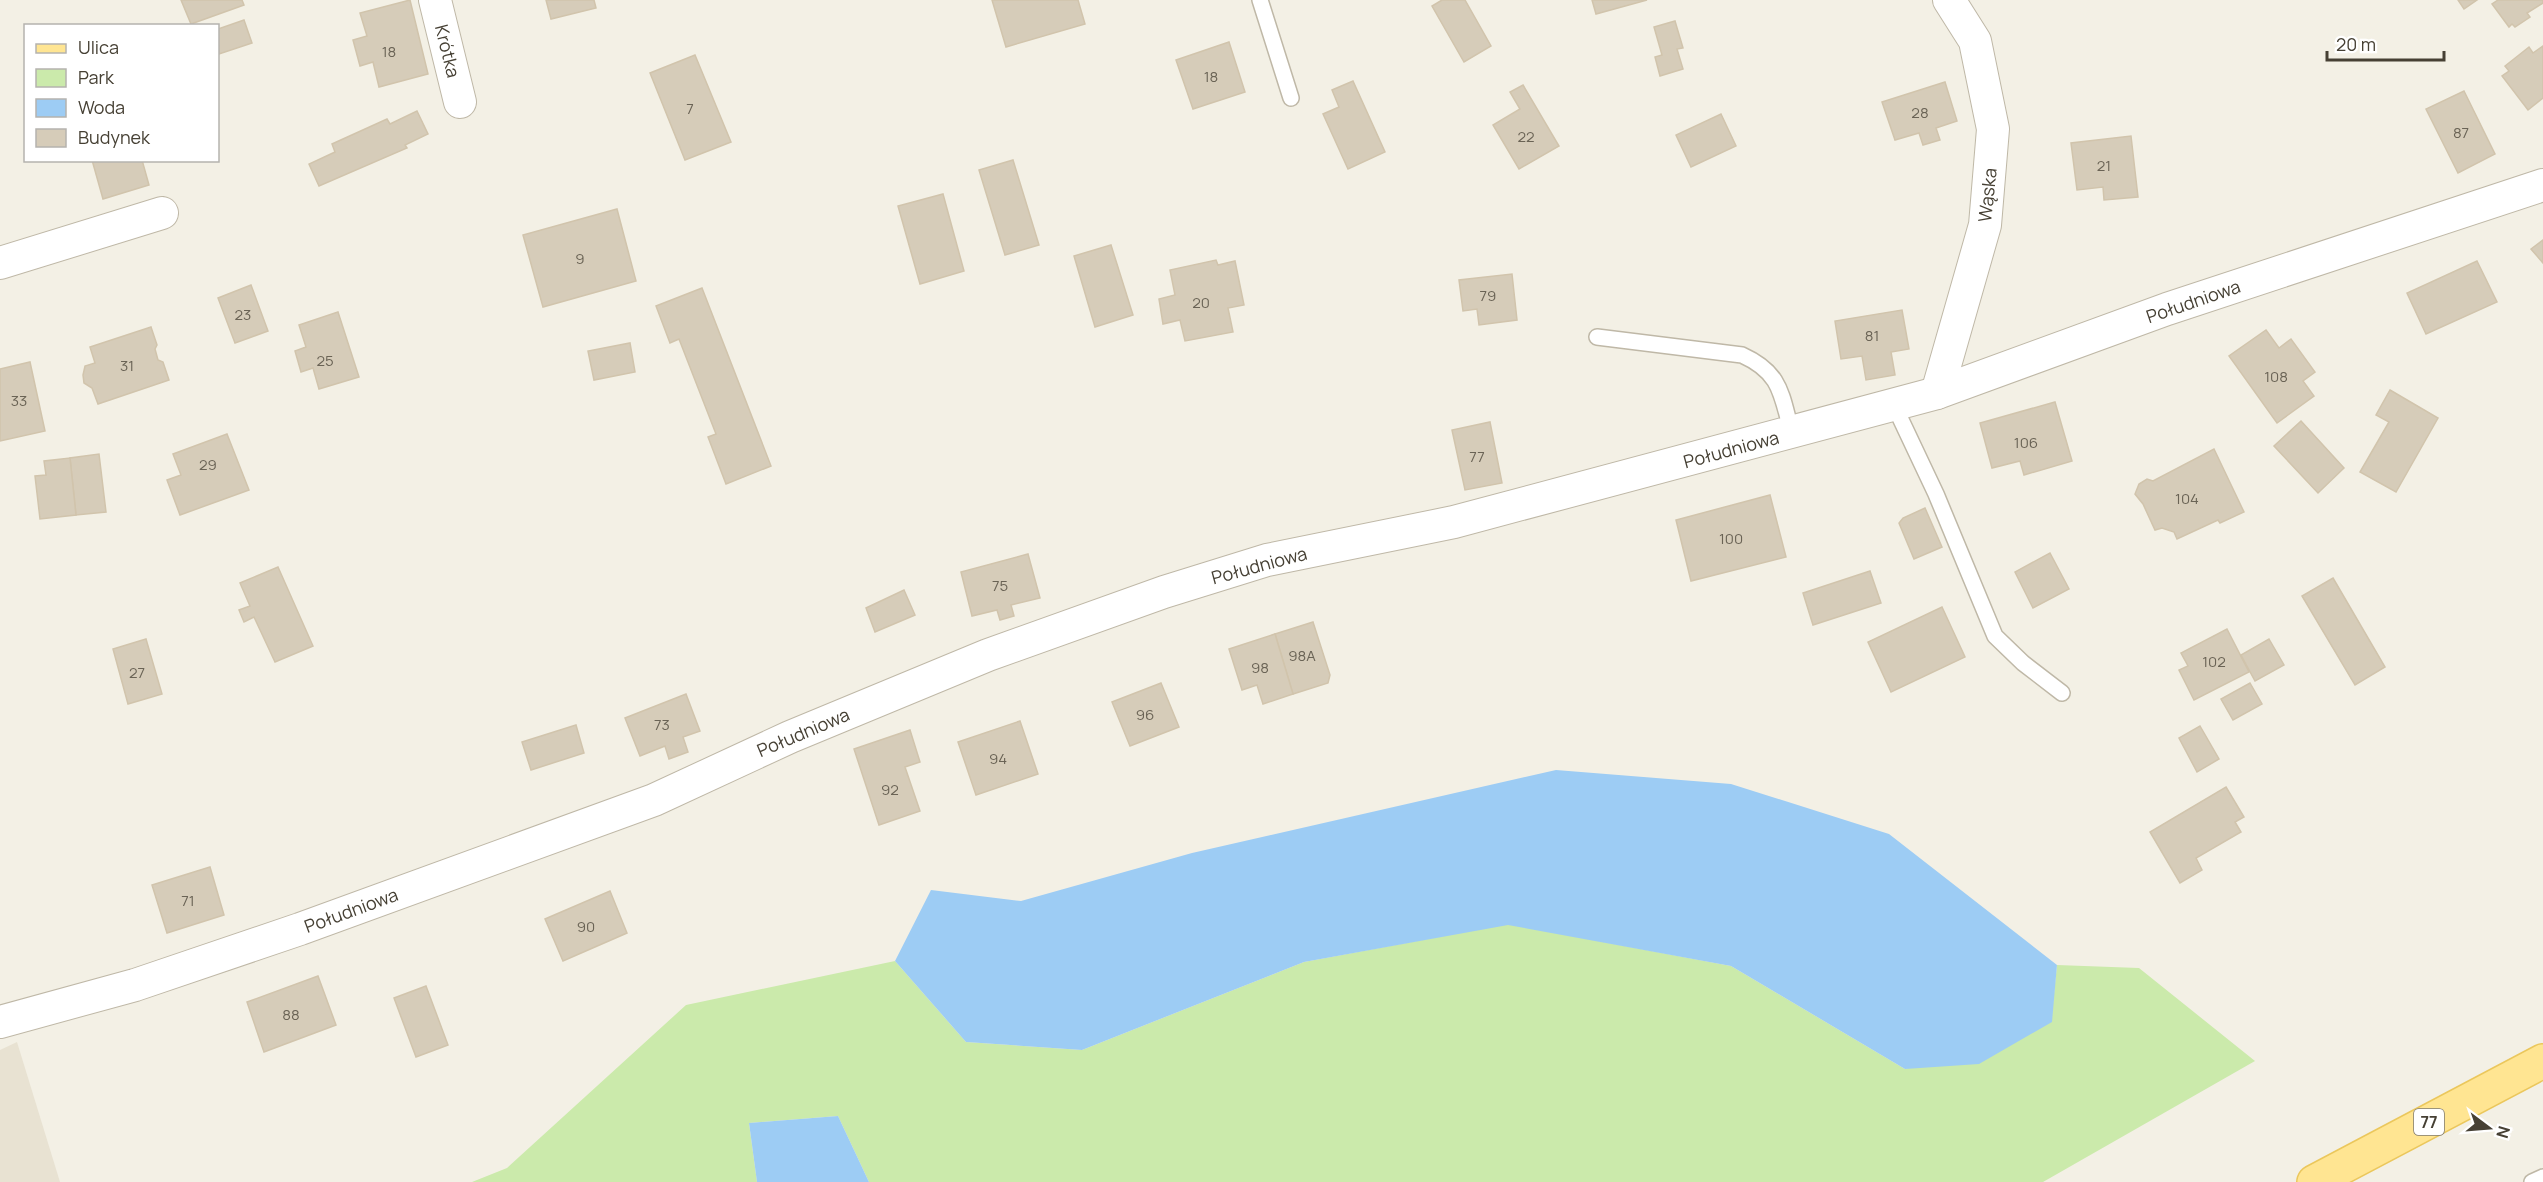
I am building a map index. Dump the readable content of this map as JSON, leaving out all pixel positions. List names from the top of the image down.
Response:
{
  "streets": {
    "main road": ["77"],
    "street": ["Krótka", "Wąska", "Południowa"]
  },
  "crossings": [
    ["Wąska", "Południowa"]
  ],
  "house_numbers": [
    "18",
    "18",
    "7",
    "28",
    "87",
    "22",
    "21",
    "9",
    "79",
    "20",
    "23",
    "81",
    "25",
    "31",
    "108",
    "33",
    "106",
    "77",
    "29",
    "104",
    "100",
    "75",
    "98A",
    "102",
    "98",
    "27",
    "96",
    "73",
    "94",
    "92",
    "71",
    "90",
    "88"
  ],
  "legend": [
    "Ulica",
    "Park",
    "Woda",
    "Budynek"
  ],
  "scale_bar": "20 m",
  "north": "right"
}
